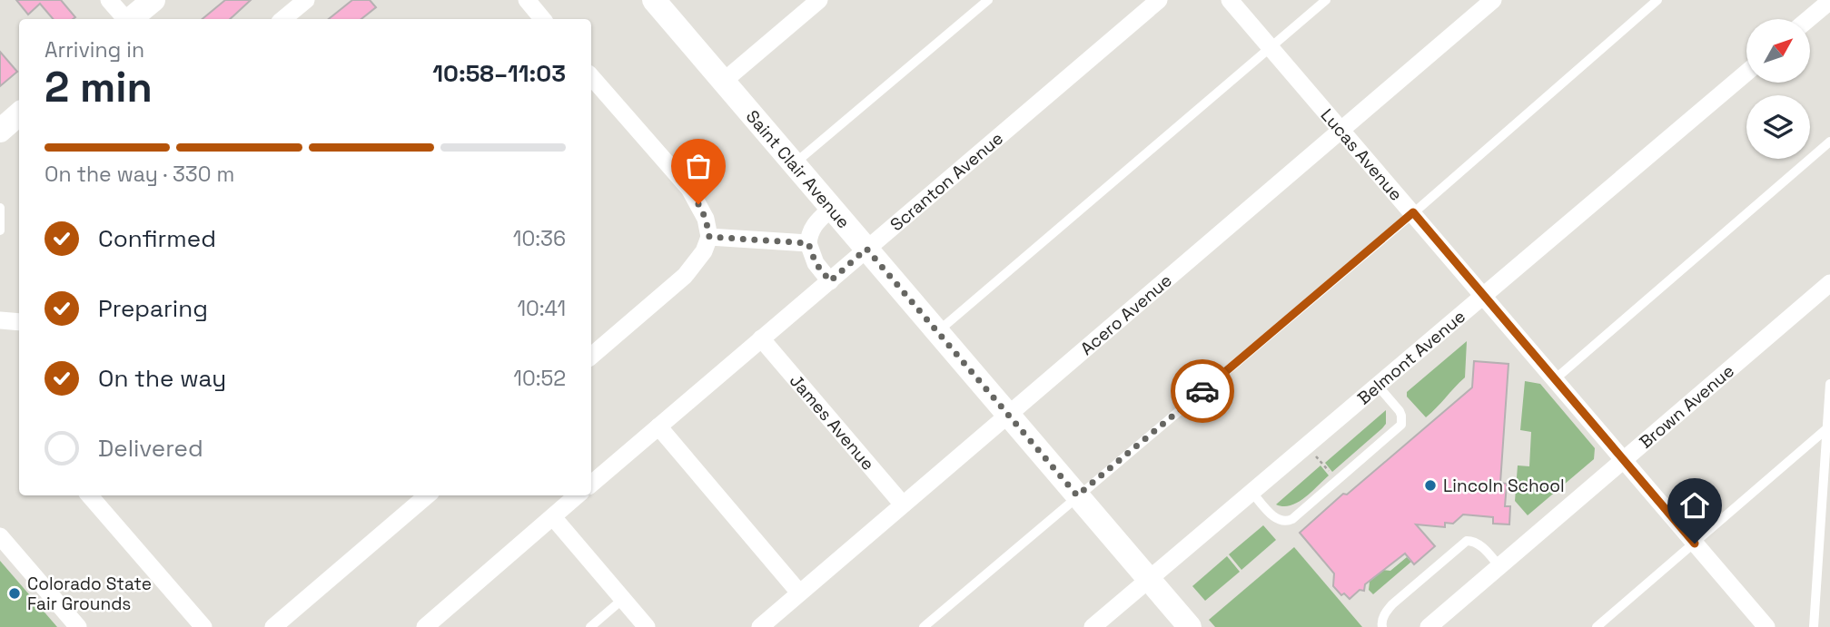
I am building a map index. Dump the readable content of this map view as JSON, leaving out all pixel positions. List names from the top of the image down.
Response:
{
  "streets": {
    "street": [
      "Lucas Avenue",
      "Saint Clair Avenue",
      "Scranton Avenue",
      "Acero Avenue",
      "Belmont Avenue",
      "Brown Avenue",
      "James Avenue"
    ]
  },
  "crossings": [
    ["Lucas Avenue", "Acero Avenue"],
    ["Lucas Avenue", "Belmont Avenue"],
    ["Lucas Avenue", "Brown Avenue"],
    ["Saint Clair Avenue", "Scranton Avenue"],
    ["Saint Clair Avenue", "Acero Avenue"],
    ["Saint Clair Avenue", "Belmont Avenue"],
    ["Scranton Avenue", "James Avenue"],
    ["Acero Avenue", "James Avenue"]
  ],
  "places": ["Lincoln School", "Colorado State Fair Grounds"],
  "north": "top right",
  "page": {
    "heading": ["2 min", "Arriving in", "10:58–11:03"],
    "bar": "On the way · 330 m",
    "list": [
      ["Confirmed", "10:36"],
      ["Preparing", "10:41"],
      ["On the way", "10:52"],
      "Delivered"
    ]
  }
}
